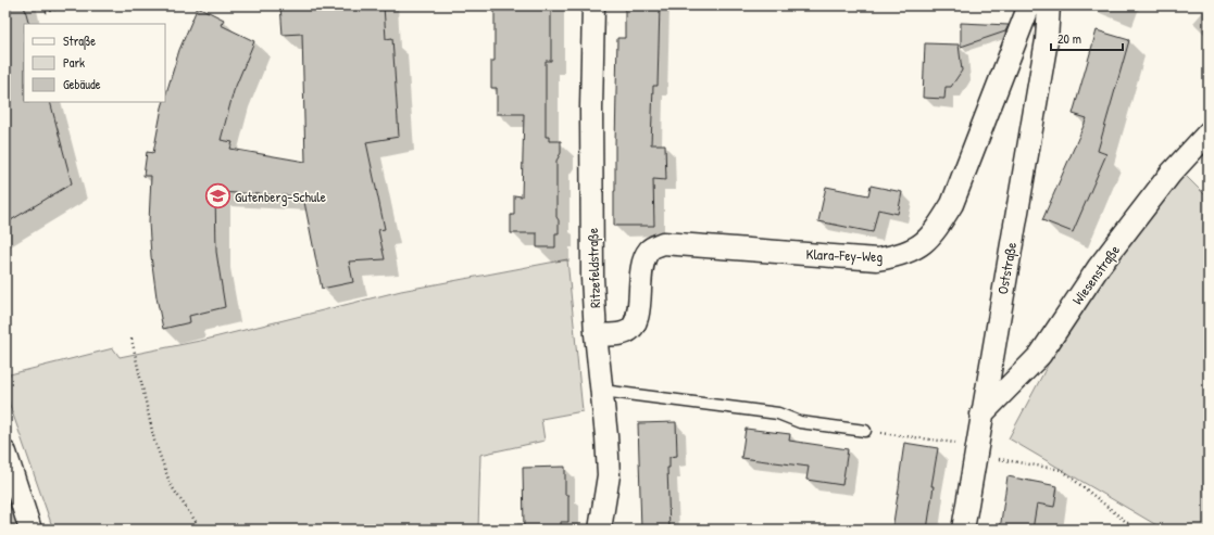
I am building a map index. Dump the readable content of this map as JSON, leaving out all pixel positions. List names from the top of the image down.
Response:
{
  "streets": {
    "street": [
      "Klara-Fey-Weg",
      "Ritzefeldstraße",
      "Oststraße",
      "Wiesenstraße"
    ]
  },
  "crossings": [
    ["Klara-Fey-Weg", "Ritzefeldstraße"],
    ["Oststraße", "Wiesenstraße"]
  ],
  "places": {
    "school or university": ["Gutenberg-Schule"]
  },
  "legend": ["Straße", "Park", "Gebäude"],
  "scale_bar": "20 m"
}
